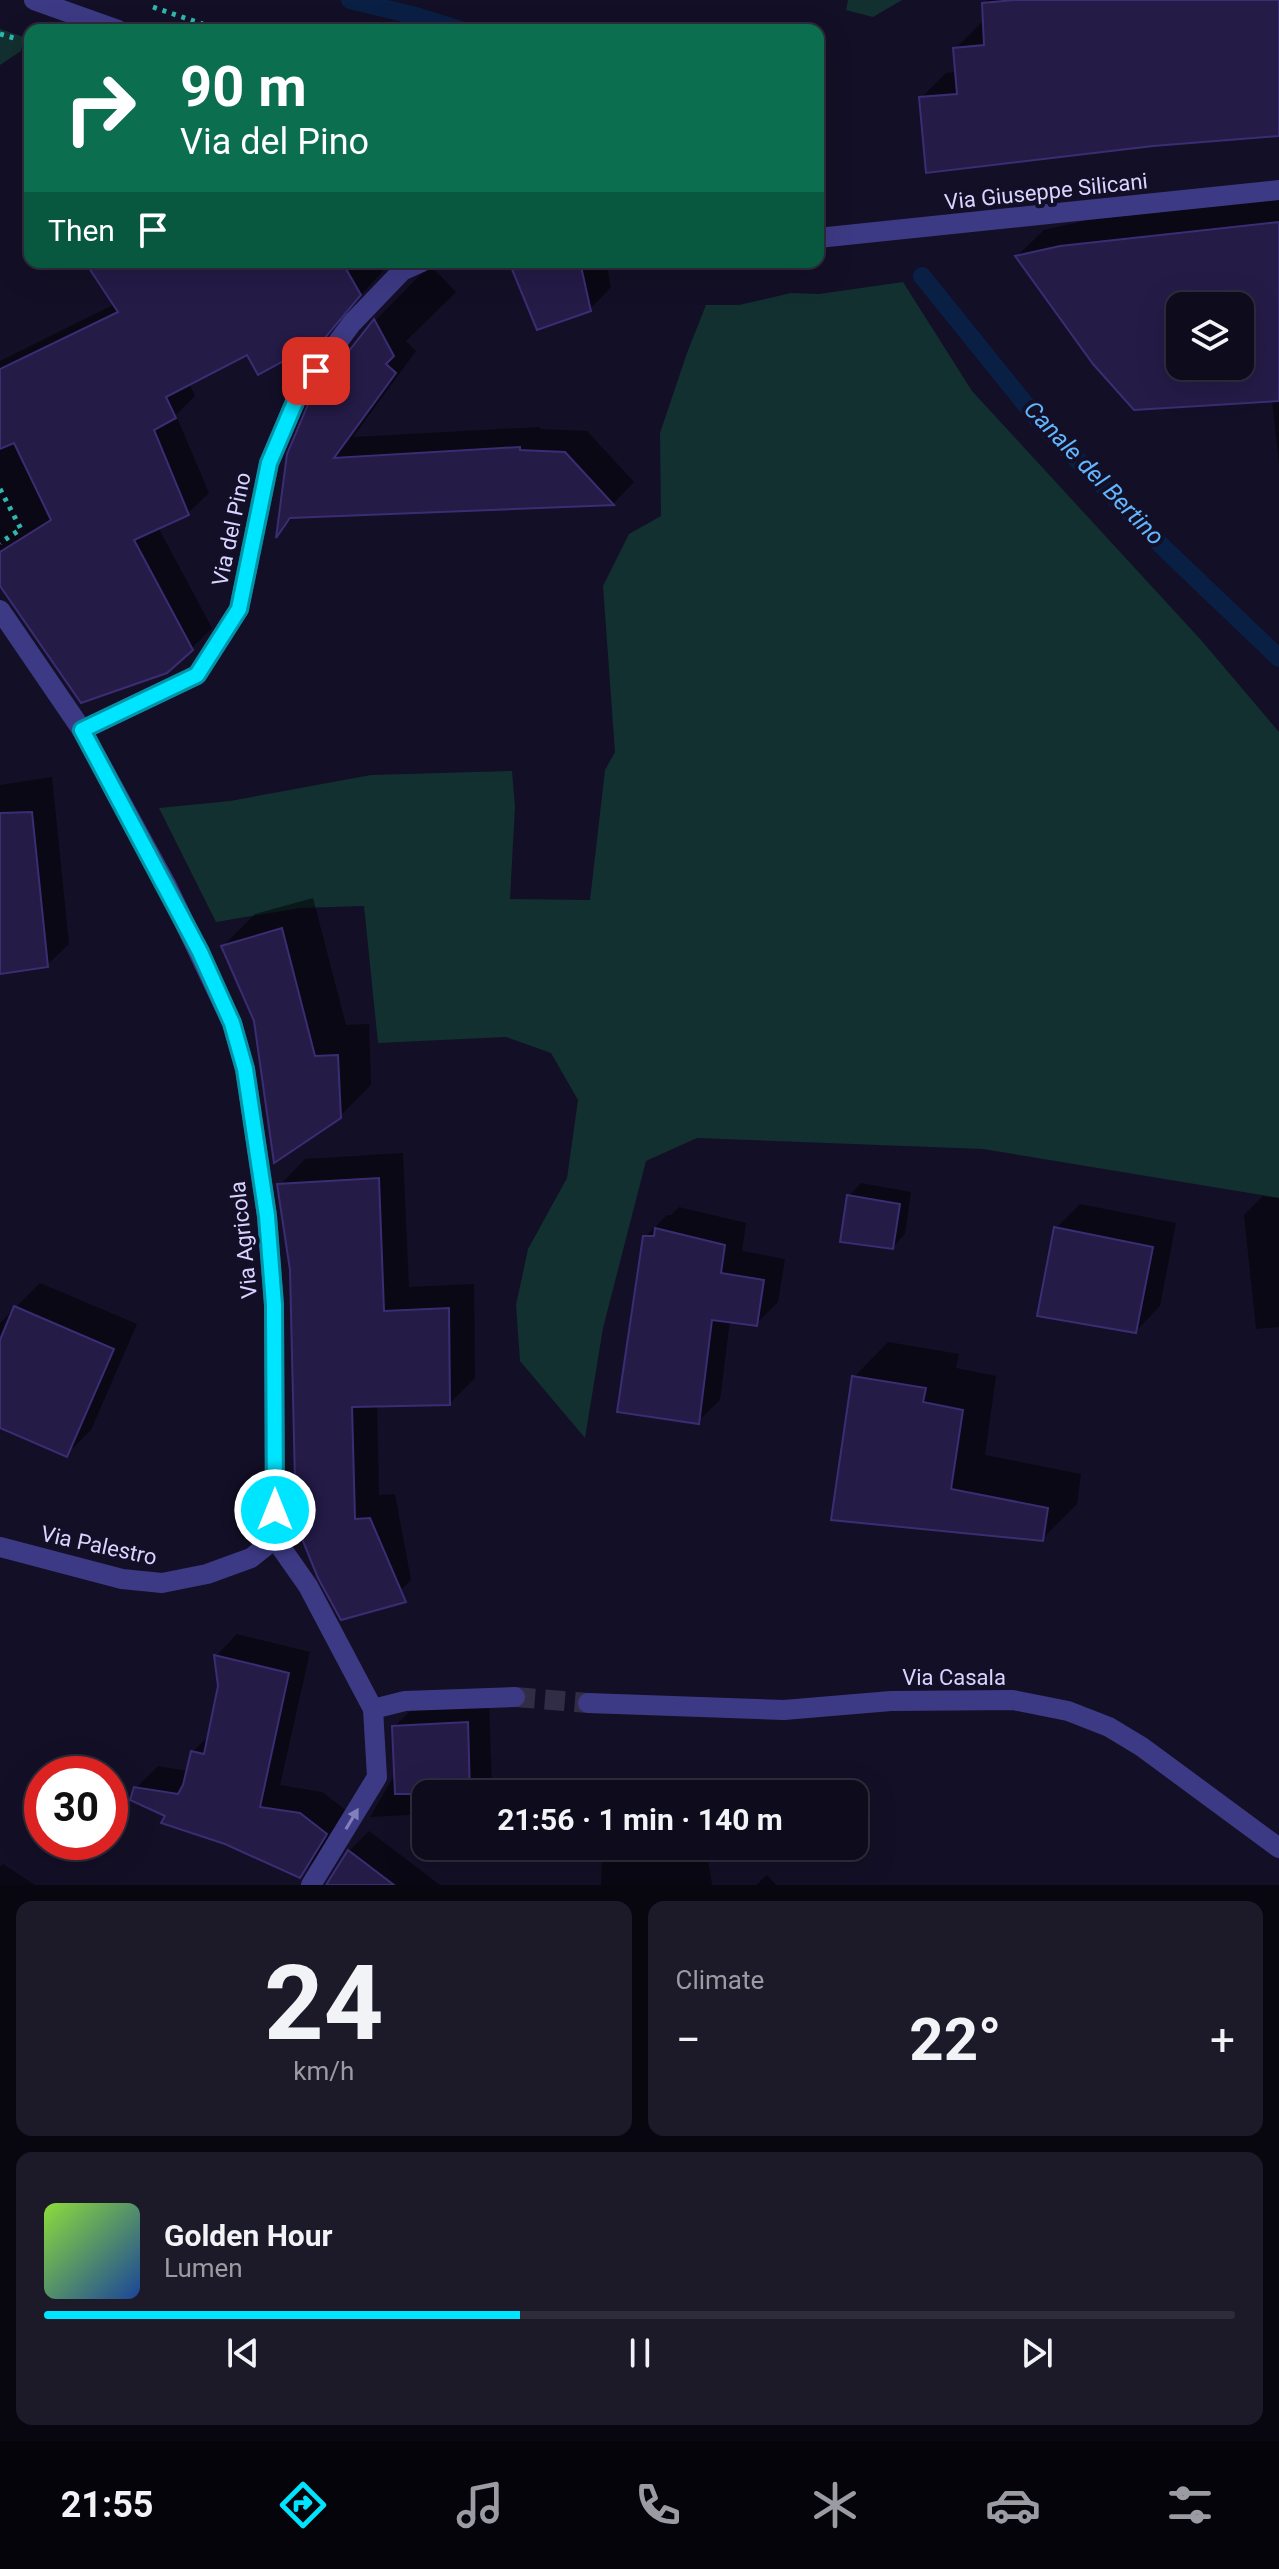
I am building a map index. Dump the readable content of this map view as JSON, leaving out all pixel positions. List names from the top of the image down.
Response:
{
  "streets": {
    "street": [
      "Via Giuseppe Silicani",
      "Via del Pino",
      "Via Agricola",
      "Via Palestro",
      "Via Casala"
    ]
  },
  "crossings": [
    ["Via del Pino", "Via Agricola"],
    ["Via Agricola", "Via Palestro"]
  ],
  "water": ["Canale del Bertino"],
  "page": {
    "turn": ["90 m", "Via del Pino"],
    "then": "Then",
    "limit": "30",
    "trip": "21:56 · 1 min · 140 m",
    "tile": [
      ["24", "km/h"],
      "Climate"
    ],
    "heat": ["−", "22°", "+"],
    "song": ["Golden Hour", "Lumen"],
    "tabs": "21:55"
  }
}
